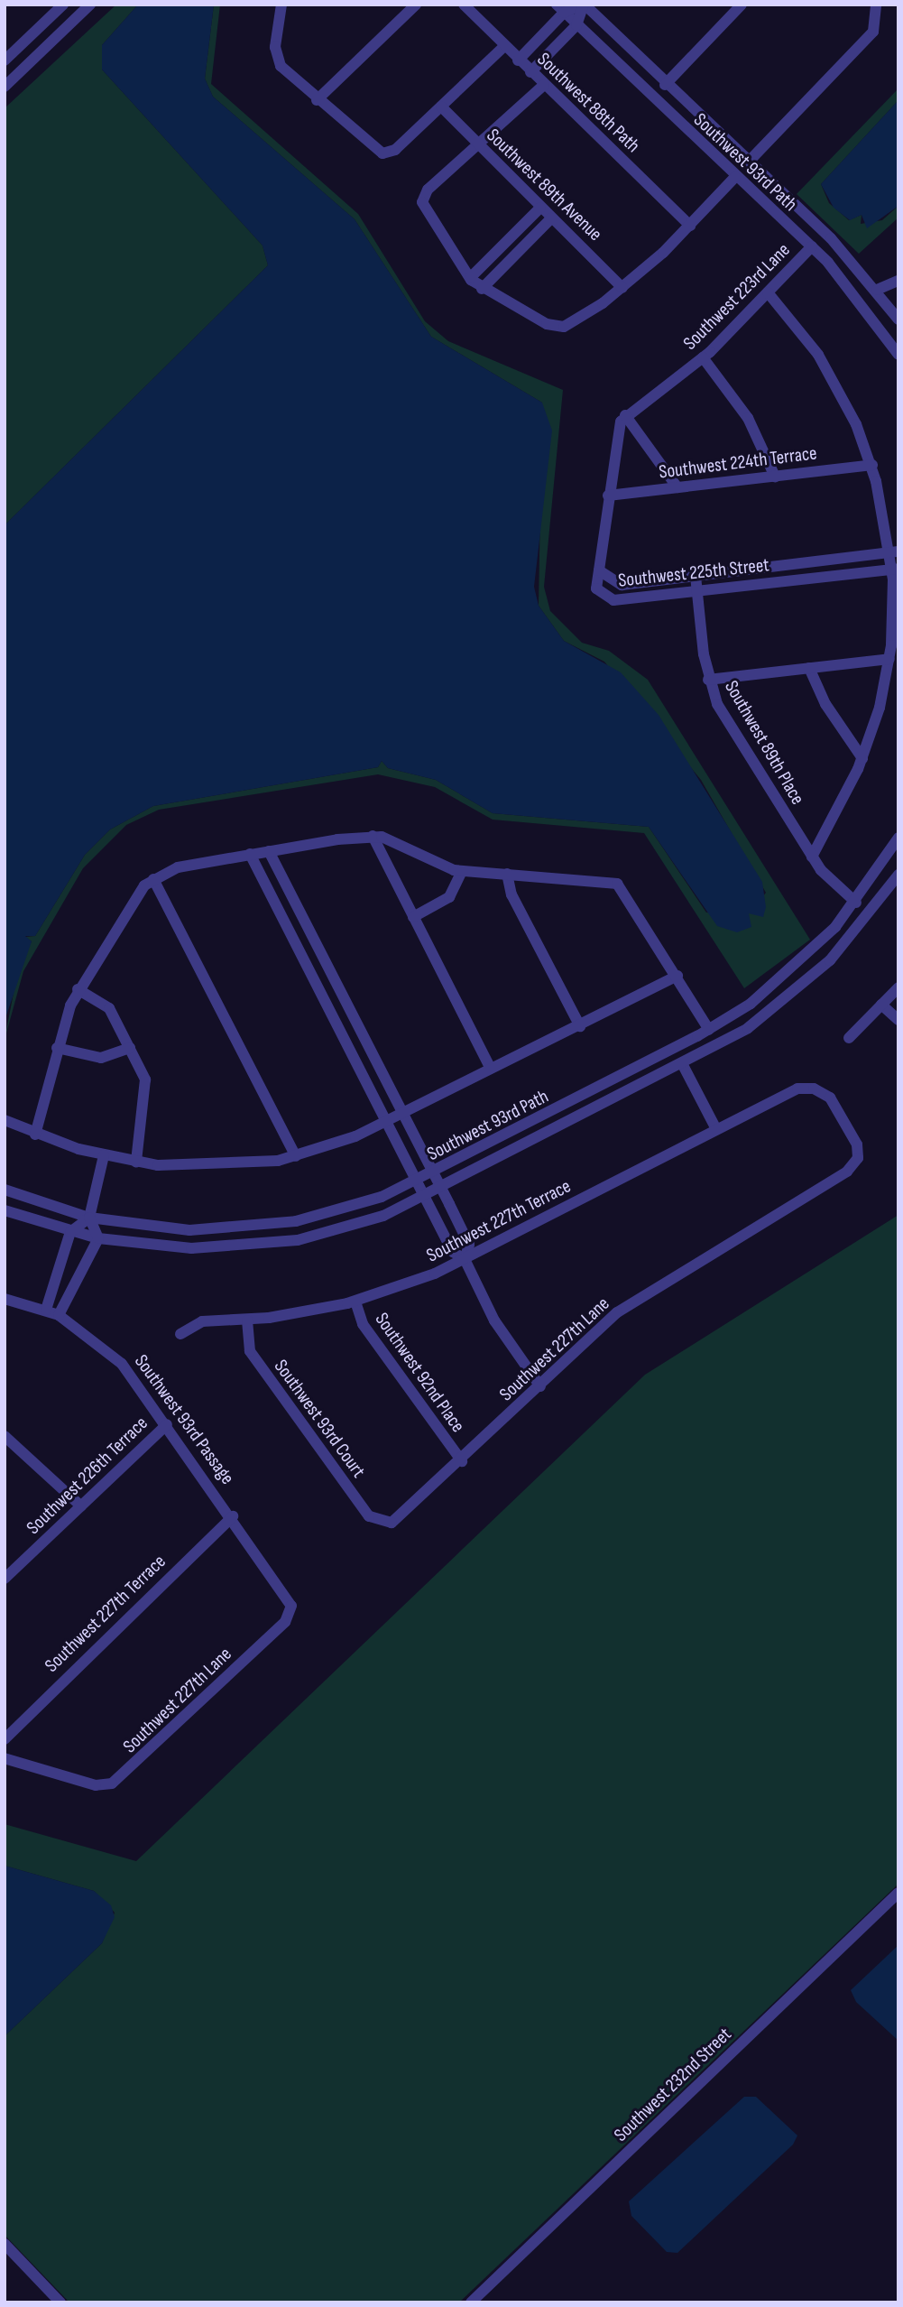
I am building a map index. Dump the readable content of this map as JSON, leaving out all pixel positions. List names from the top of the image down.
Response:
{
  "streets": {
    "street": [
      "Southwest 88th Path",
      "Southwest 93rd Path",
      "Southwest 89th Avenue",
      "Southwest 223rd Lane",
      "Southwest 224th Terrace",
      "Southwest 225th Street",
      "Southwest 89th Place",
      "Southwest 227th Terrace",
      "Southwest 227th Lane",
      "Southwest 92nd Place",
      "Southwest 93rd Court",
      "Southwest 93rd Passage",
      "Southwest 226th Terrace",
      "Southwest 232nd Street"
    ]
  },
  "crossings": [
    ["Southwest 93rd Path", "Southwest 223rd Lane"],
    ["Southwest 93rd Path", "Southwest 89th Place"],
    ["Southwest 225th Street", "Southwest 89th Place"],
    ["Southwest 227th Terrace", "Southwest 227th Lane"],
    ["Southwest 227th Terrace", "Southwest 92nd Place"],
    ["Southwest 227th Terrace", "Southwest 93rd Court"],
    ["Southwest 227th Terrace", "Southwest 93rd Passage"],
    ["Southwest 227th Lane", "Southwest 92nd Place"],
    ["Southwest 227th Lane", "Southwest 93rd Court"],
    ["Southwest 227th Lane", "Southwest 93rd Passage"],
    ["Southwest 93rd Passage", "Southwest 226th Terrace"]
  ]
}
